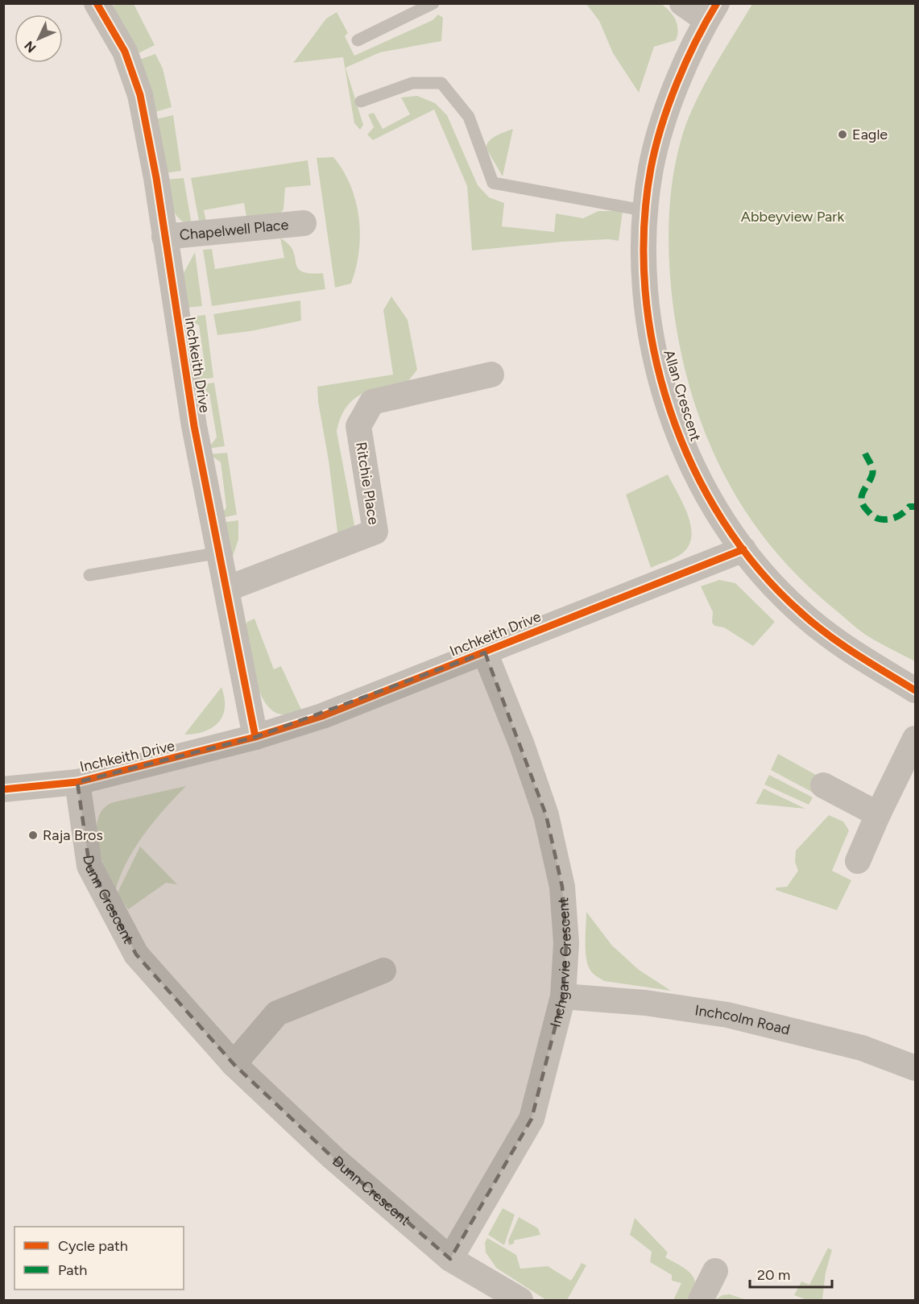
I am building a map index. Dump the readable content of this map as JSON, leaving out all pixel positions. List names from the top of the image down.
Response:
{
  "streets": {
    "street": [
      "Chapelwell Place",
      "Inchkeith Drive",
      "Allan Crescent",
      "Ritchie Place",
      "Dunn Crescent",
      "Inchgarvie Crescent",
      "Inchcolm Road"
    ]
  },
  "crossings": [
    ["Chapelwell Place", "Inchkeith Drive"],
    ["Inchkeith Drive", "Allan Crescent"],
    ["Inchkeith Drive", "Ritchie Place"],
    ["Inchkeith Drive", "Dunn Crescent"],
    ["Inchkeith Drive", "Inchgarvie Crescent"],
    ["Dunn Crescent", "Inchgarvie Crescent"],
    ["Inchgarvie Crescent", "Inchcolm Road"]
  ],
  "parks": ["Abbeyview Park"],
  "places": ["Eagle", "Raja Bros"],
  "legend": ["Cycle path", "Path"],
  "scale_bar": "20 m",
  "north": "bottom left"
}
